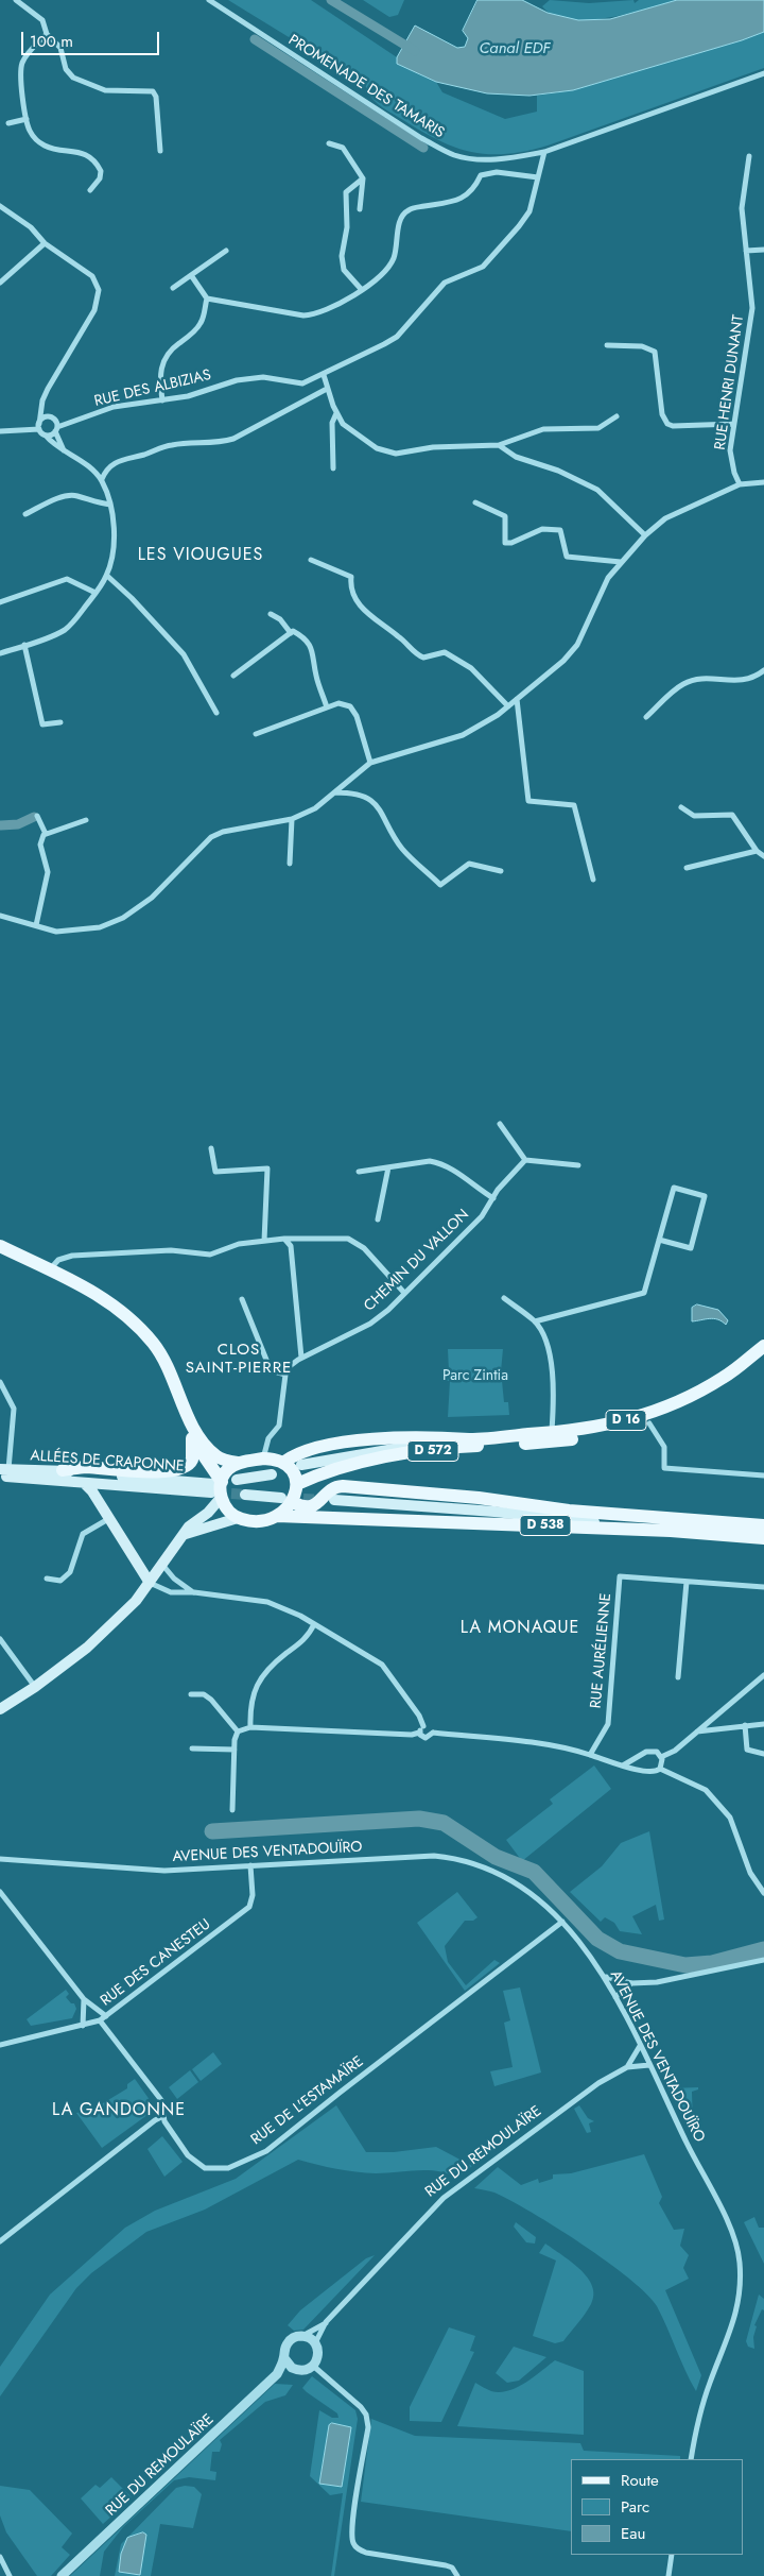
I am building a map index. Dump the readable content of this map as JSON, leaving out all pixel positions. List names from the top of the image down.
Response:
{
  "streets": {
    "main road": [
      "D 16",
      "D 572",
      "ALLÉES DE CRAPONNE",
      "D 538"
    ],
    "street": [
      "PROMENADE DES TAMARIS",
      "RUE HENRI DUNANT",
      "RUE DES ALBIZIAS",
      "CHEMIN DU VALLON",
      "RUE AURÉLIENNE",
      "AVENUE DES VENTADOUÏRO",
      "RUE DES CANESTEU",
      "RUE DE L'ESTAMAÏRE",
      "RUE DU REMOULAÏRE"
    ]
  },
  "crossings": [
    ["PROMENADE DES TAMARIS", "RUE DES ALBIZIAS"],
    ["D 16", "D 572"],
    ["D 572", "ALLÉES DE CRAPONNE"],
    ["D 572", "D 538"],
    ["ALLÉES DE CRAPONNE", "D 538"],
    ["AVENUE DES VENTADOUÏRO", "RUE DES CANESTEU"],
    ["AVENUE DES VENTADOUÏRO", "RUE DE L'ESTAMAÏRE"],
    ["AVENUE DES VENTADOUÏRO", "RUE DU REMOULAÏRE"],
    ["RUE DES CANESTEU", "RUE DE L'ESTAMAÏRE"]
  ],
  "districts": [
    "LES VIOUGUES",
    "CLOS SAINT-PIERRE",
    "LA MONAQUE",
    "LA GANDONNE"
  ],
  "water": ["Canal EDF"],
  "parks": ["Parc Zintia"],
  "legend": ["Route", "Parc", "Eau"],
  "scale_bar": "100 m"
}
